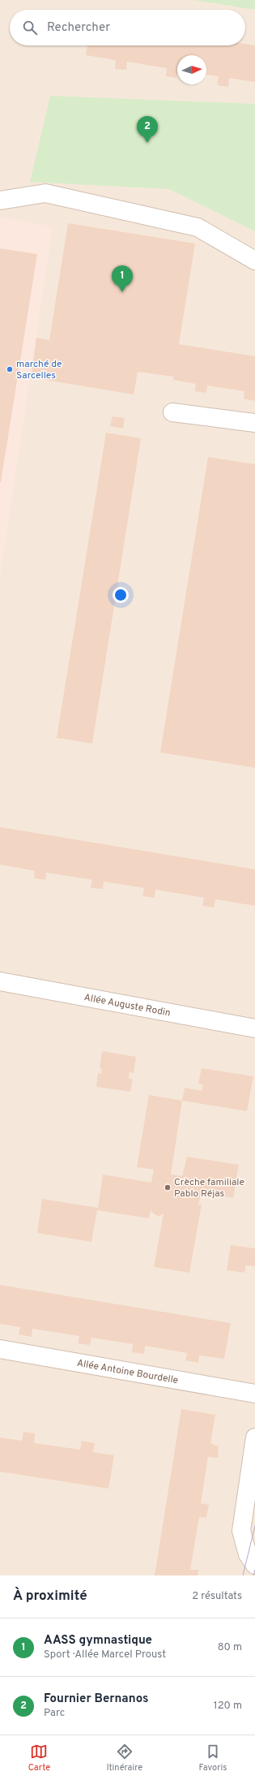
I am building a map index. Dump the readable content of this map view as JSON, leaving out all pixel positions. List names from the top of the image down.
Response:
{
  "streets": {
    "street": ["Allée Auguste Rodin", "Allée Antoine Bourdelle"]
  },
  "places": ["marché de Sarcelles", "Crèche familiale Pablo Réjas"],
  "north": "right",
  "page": {
    "search": "Rechercher",
    "pins": ["2", "1"],
    "heading": ["À proximité", "2 résultats"],
    "list": [
      {
        "mark": "1",
        "name": "AASS gymnastique",
        "note": "Sport · Allée Marcel Proust",
        "value": "80 m"
      },
      {
        "mark": "2",
        "name": "Fournier Bernanos",
        "note": "Parc",
        "value": "120 m"
      }
    ],
    "nav": ["Carte", "Itinéraire", "Favoris"]
  }
}
